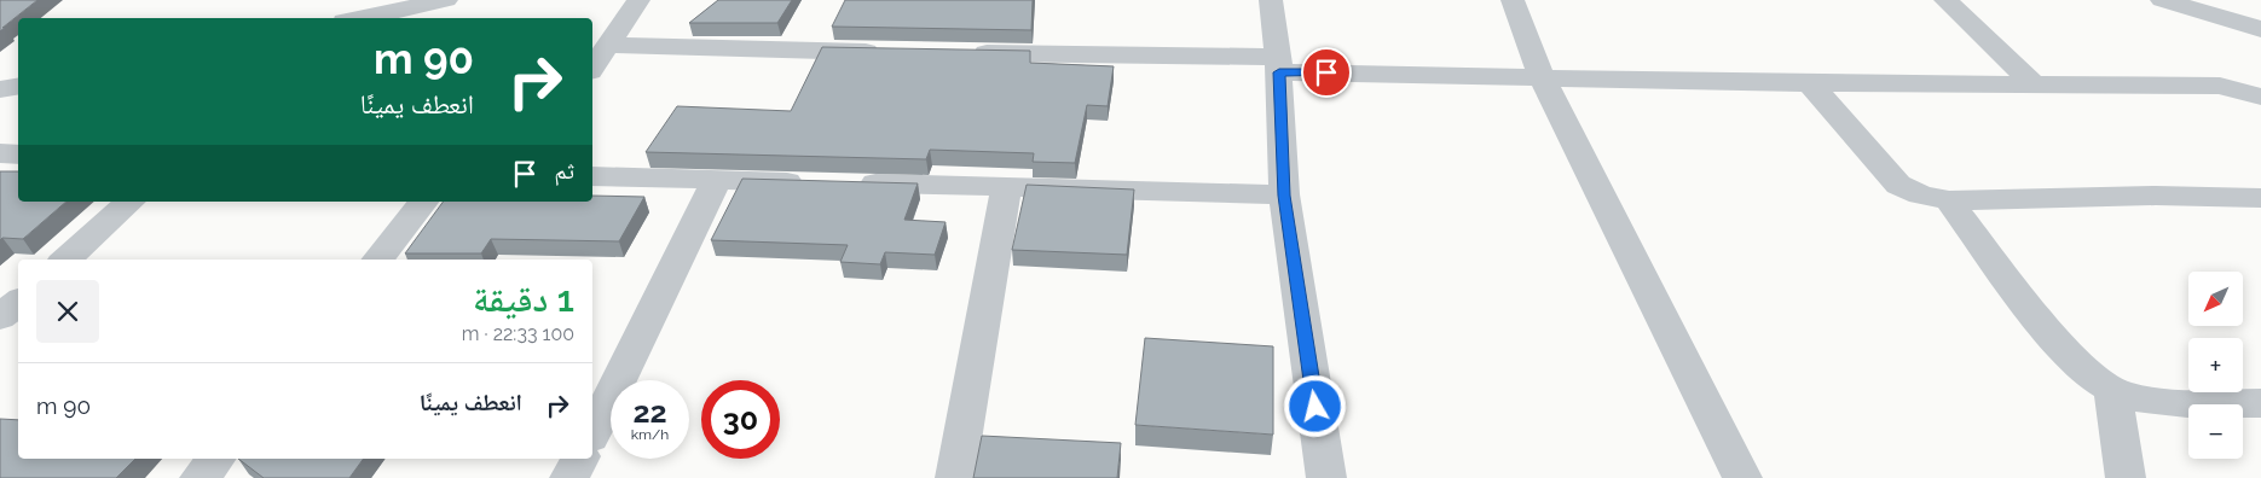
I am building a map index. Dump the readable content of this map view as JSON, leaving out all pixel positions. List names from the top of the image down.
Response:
{
  "north": "bottom left",
  "page": {
    "turn": ["90 m", "انعطف يمينًا"],
    "then": "ثم",
    "heading": ["1 دقيقة", "100 m · 22:33"],
    "map_buttons": ["+", "−"],
    "list": [
      {
        "name": "انعطف يمينًا",
        "value": "90 m"
      }
    ],
    "speed": "22 km/h",
    "limit": "30"
  }
}
